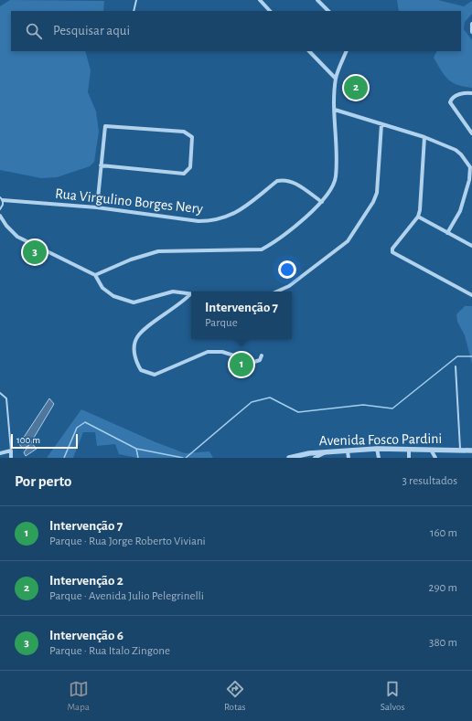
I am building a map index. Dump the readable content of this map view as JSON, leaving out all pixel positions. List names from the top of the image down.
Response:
{
  "streets": {
    "street": ["Rua Virgulino Borges Nery", "Avenida Fosco Pardini"]
  },
  "scale_bar": "100 m",
  "page": {
    "search": "Pesquisar aqui",
    "pins": ["2", "3", "1"],
    "popup": ["Intervenção 7", "Parque"],
    "scale": "100 m",
    "heading": ["Por perto", "3 resultados"],
    "list": [
      {
        "mark": "1",
        "name": "Intervenção 7",
        "note": "Parque · Rua Jorge Roberto Viviani",
        "value": "160 m"
      },
      {
        "mark": "2",
        "name": "Intervenção 2",
        "note": "Parque · Avenida Julio Pelegrinelli",
        "value": "290 m"
      },
      {
        "mark": "3",
        "name": "Intervenção 6",
        "note": "Parque · Rua Italo Zingone",
        "value": "380 m"
      }
    ],
    "nav": ["Mapa", "Rotas", "Salvos"]
  }
}
